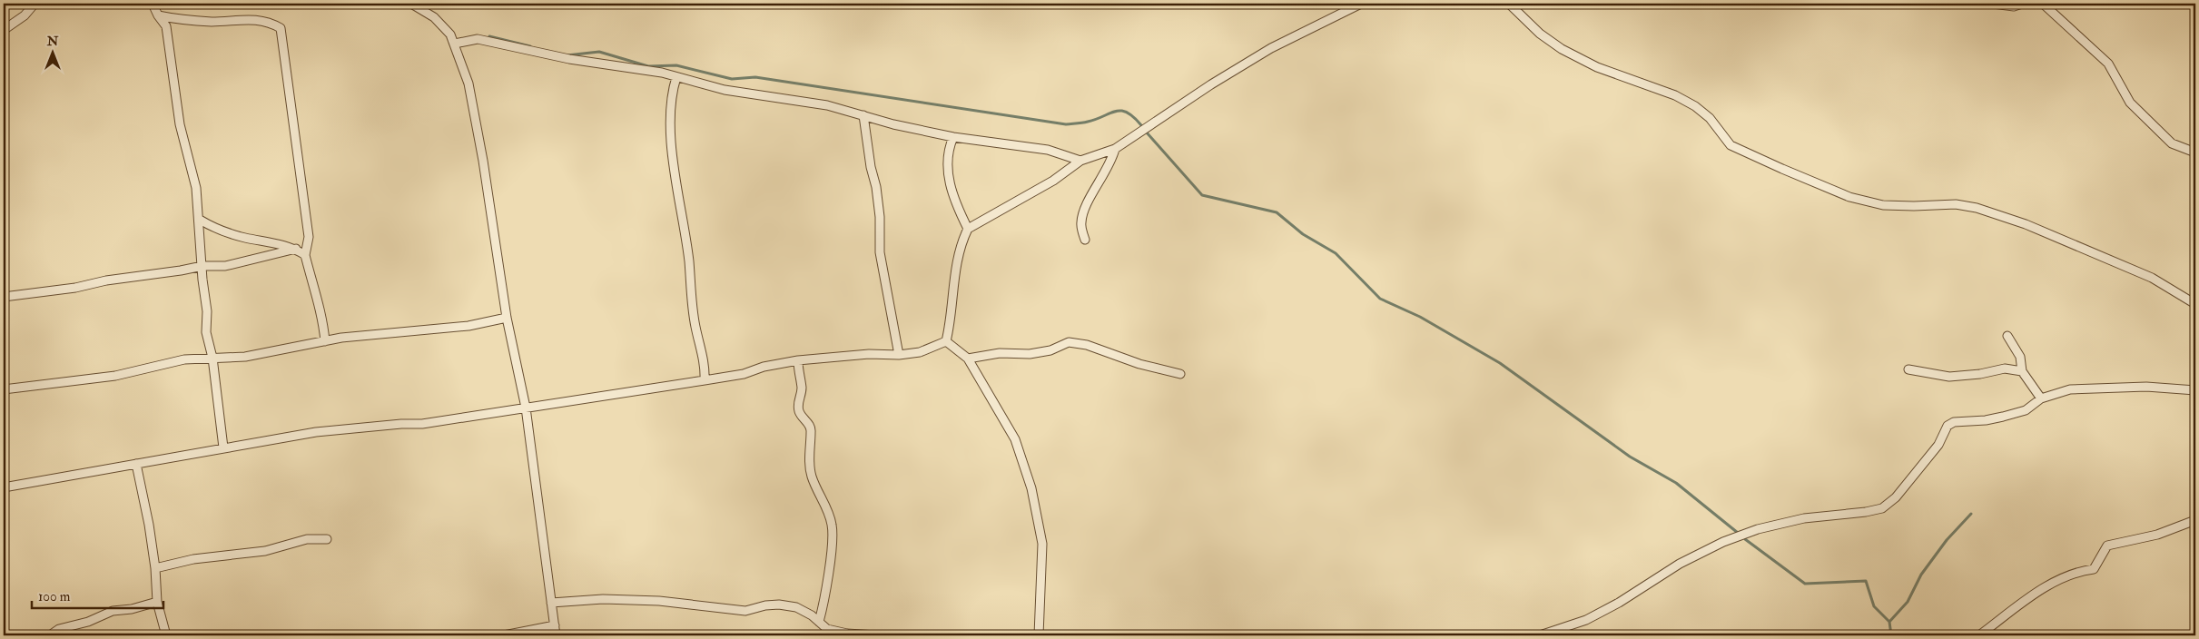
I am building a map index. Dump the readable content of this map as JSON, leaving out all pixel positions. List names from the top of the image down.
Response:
{
  "scale_bar": "100 m",
  "north": "top"
}
